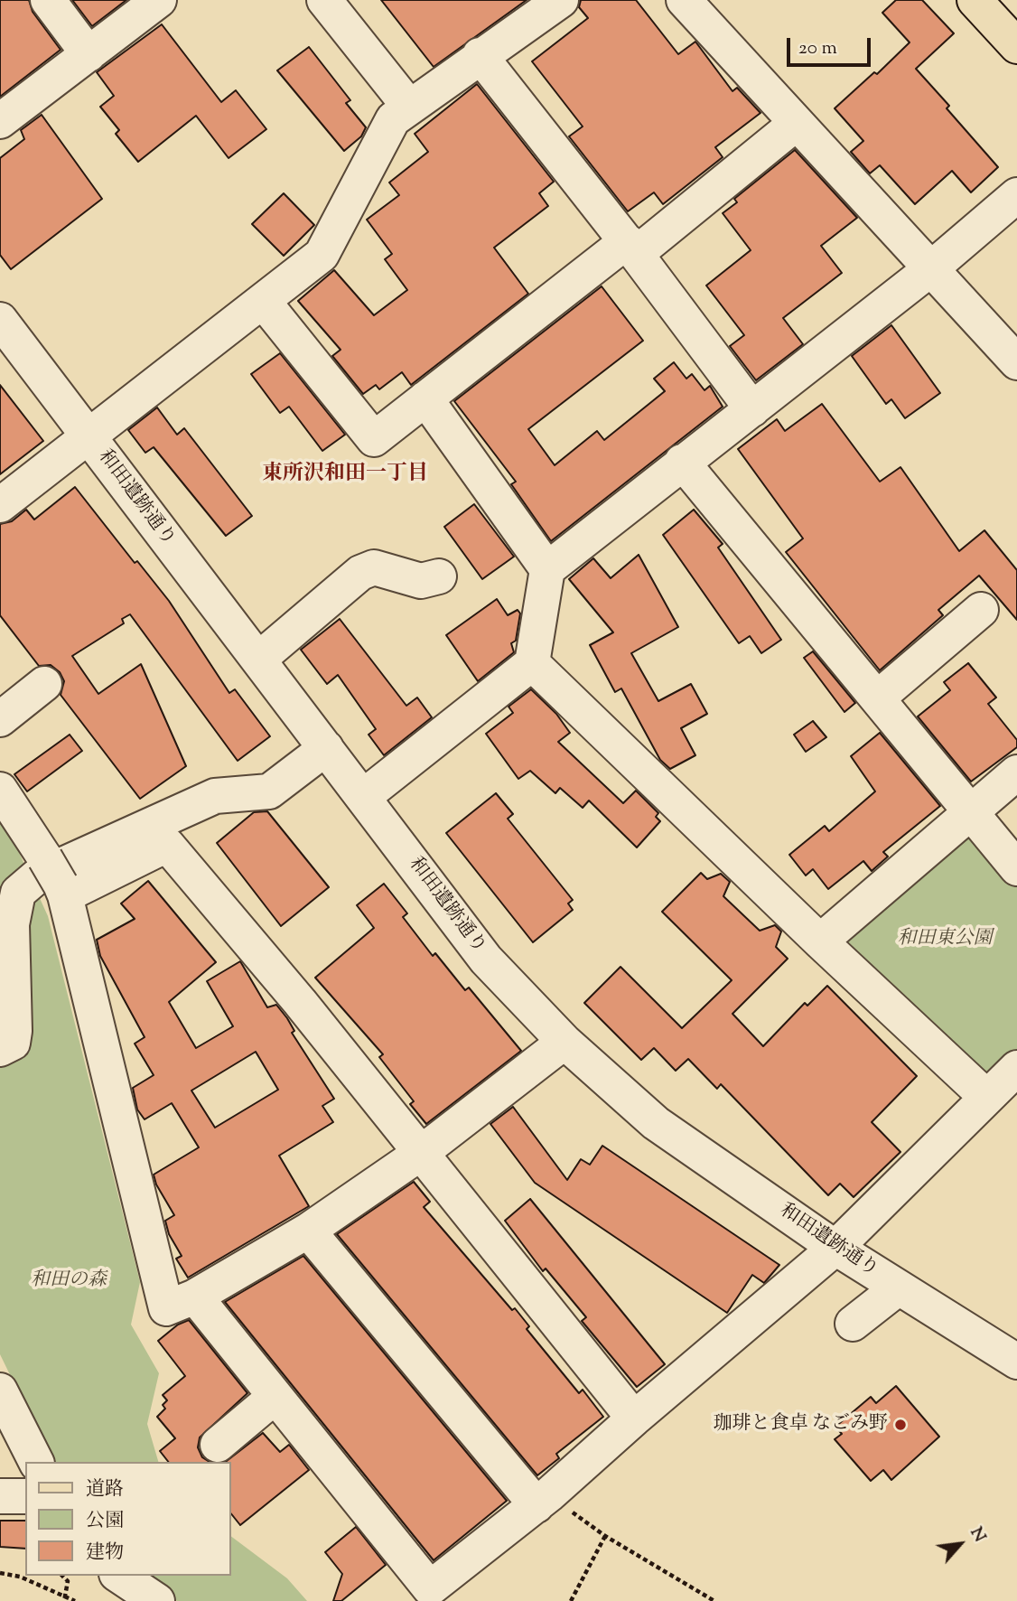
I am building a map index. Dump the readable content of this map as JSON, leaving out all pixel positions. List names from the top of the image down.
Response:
{
  "streets": {
    "street": ["和田遺跡通り"]
  },
  "districts": ["東所沢和田一丁目"],
  "parks": ["和田東公園", "和田の森"],
  "places": ["珈琲と食卓 なごみ野"],
  "legend": ["道路", "公園", "建物"],
  "scale_bar": "20 m",
  "north": "top right"
}
